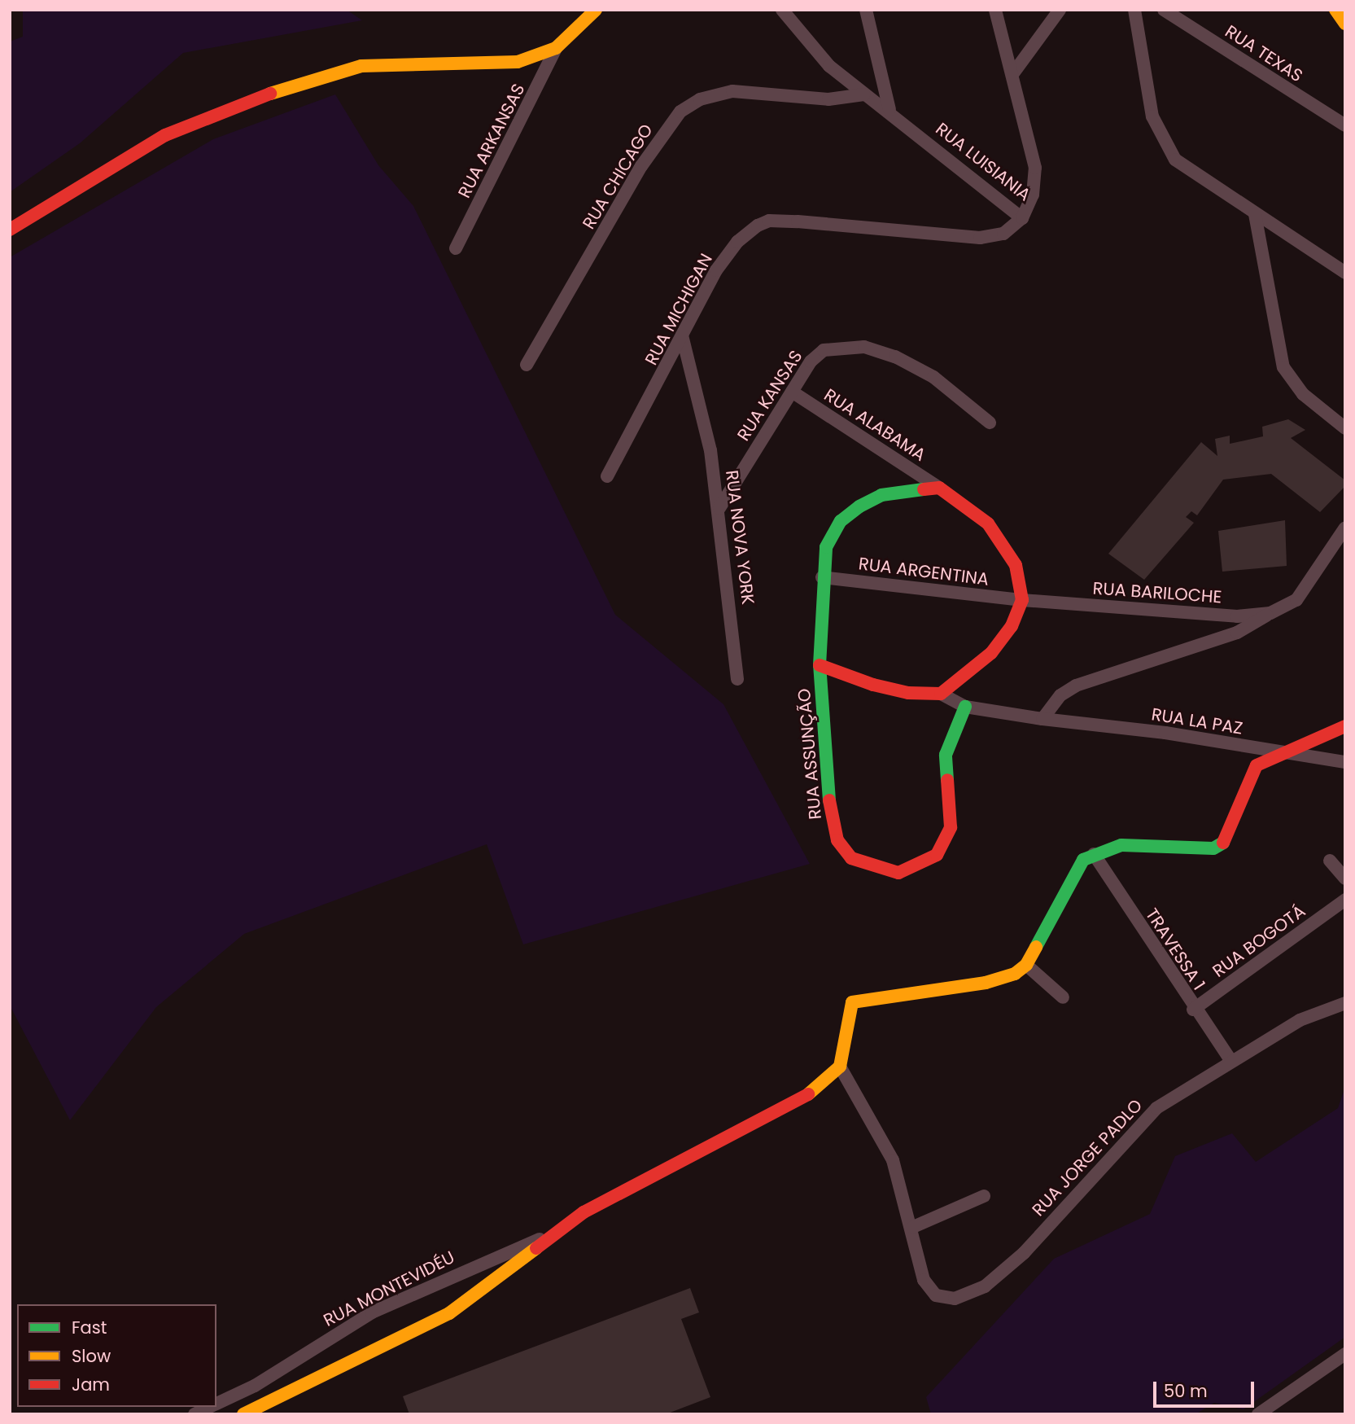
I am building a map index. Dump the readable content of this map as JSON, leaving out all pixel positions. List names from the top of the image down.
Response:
{
  "streets": {
    "street": [
      "RUA TEXAS",
      "RUA ARKANSAS",
      "RUA LUISIANIA",
      "RUA CHICAGO",
      "RUA MICHIGAN",
      "RUA KANSAS",
      "RUA ALABAMA",
      "RUA NOVA YORK",
      "RUA ARGENTINA",
      "RUA BARILOCHE",
      "RUA LA PAZ",
      "RUA ASSUNÇÃO",
      "RUA BOGOTÁ",
      "TRAVESSA 1",
      "RUA JORGE PADLO",
      "RUA MONTEVIDÉU"
    ]
  },
  "crossings": [
    ["RUA LUISIANIA", "RUA CHICAGO"],
    ["RUA LUISIANIA", "RUA MICHIGAN"],
    ["RUA MICHIGAN", "RUA NOVA YORK"],
    ["RUA KANSAS", "RUA ALABAMA"],
    ["RUA KANSAS", "RUA NOVA YORK"],
    ["RUA ALABAMA", "RUA ASSUNÇÃO"],
    ["RUA ARGENTINA", "RUA BARILOCHE"],
    ["RUA ARGENTINA", "RUA ASSUNÇÃO"],
    ["RUA BOGOTÁ", "TRAVESSA 1"],
    ["TRAVESSA 1", "RUA JORGE PADLO"]
  ],
  "legend": ["Fast", "Slow", "Jam"],
  "scale_bar": "50 m"
}
